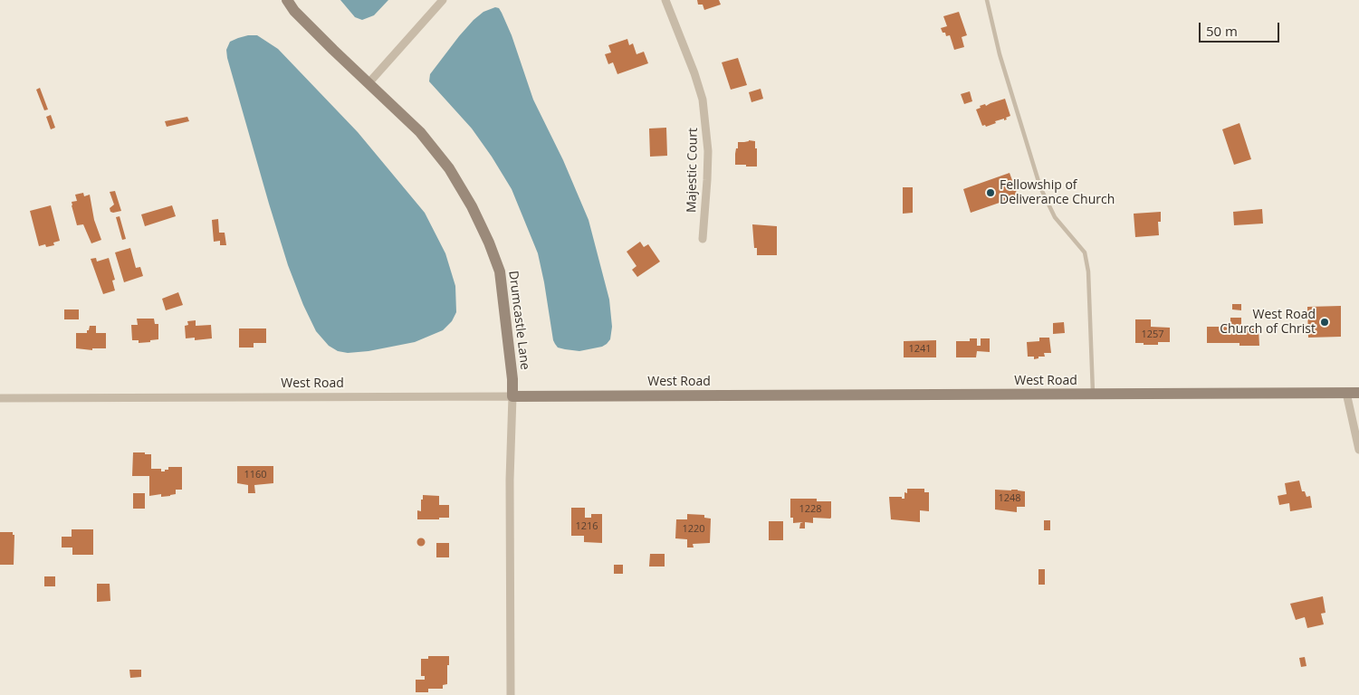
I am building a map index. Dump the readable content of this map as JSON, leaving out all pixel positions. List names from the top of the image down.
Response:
{
  "streets": {
    "street": ["Majestic Court", "Drumcastle Lane", "West Road"]
  },
  "crossings": [
    ["Drumcastle Lane", "West Road"]
  ],
  "places": ["Fellowship of Deliverance Church", "West Road Church of Christ"],
  "house_numbers": [
    "1257",
    "1241",
    "1160",
    "1248",
    "1228",
    "1216",
    "1220"
  ],
  "scale_bar": "50 m"
}
